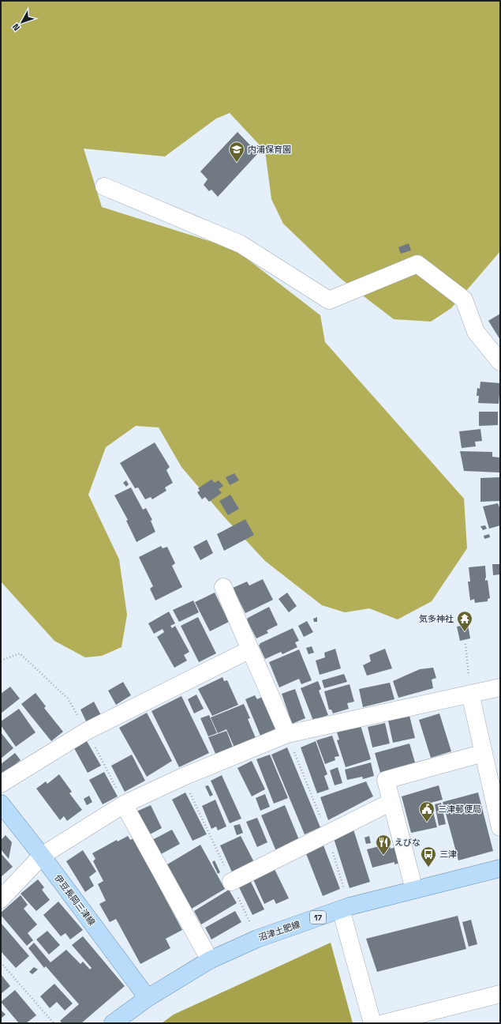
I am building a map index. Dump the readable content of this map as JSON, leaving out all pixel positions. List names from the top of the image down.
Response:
{
  "streets": {
    "main road": ["伊豆長岡三津線", "17", "沼津土肥線"]
  },
  "crossings": [
    ["伊豆長岡三津線", "沼津土肥線"]
  ],
  "places": {
    "school or university": ["内浦保育園"],
    "temple": ["気多神社"],
    "public building": ["三津郵便局"],
    "restaurant": ["えびな"],
    "bus stop": ["三津"]
  },
  "north": "bottom left"
}
